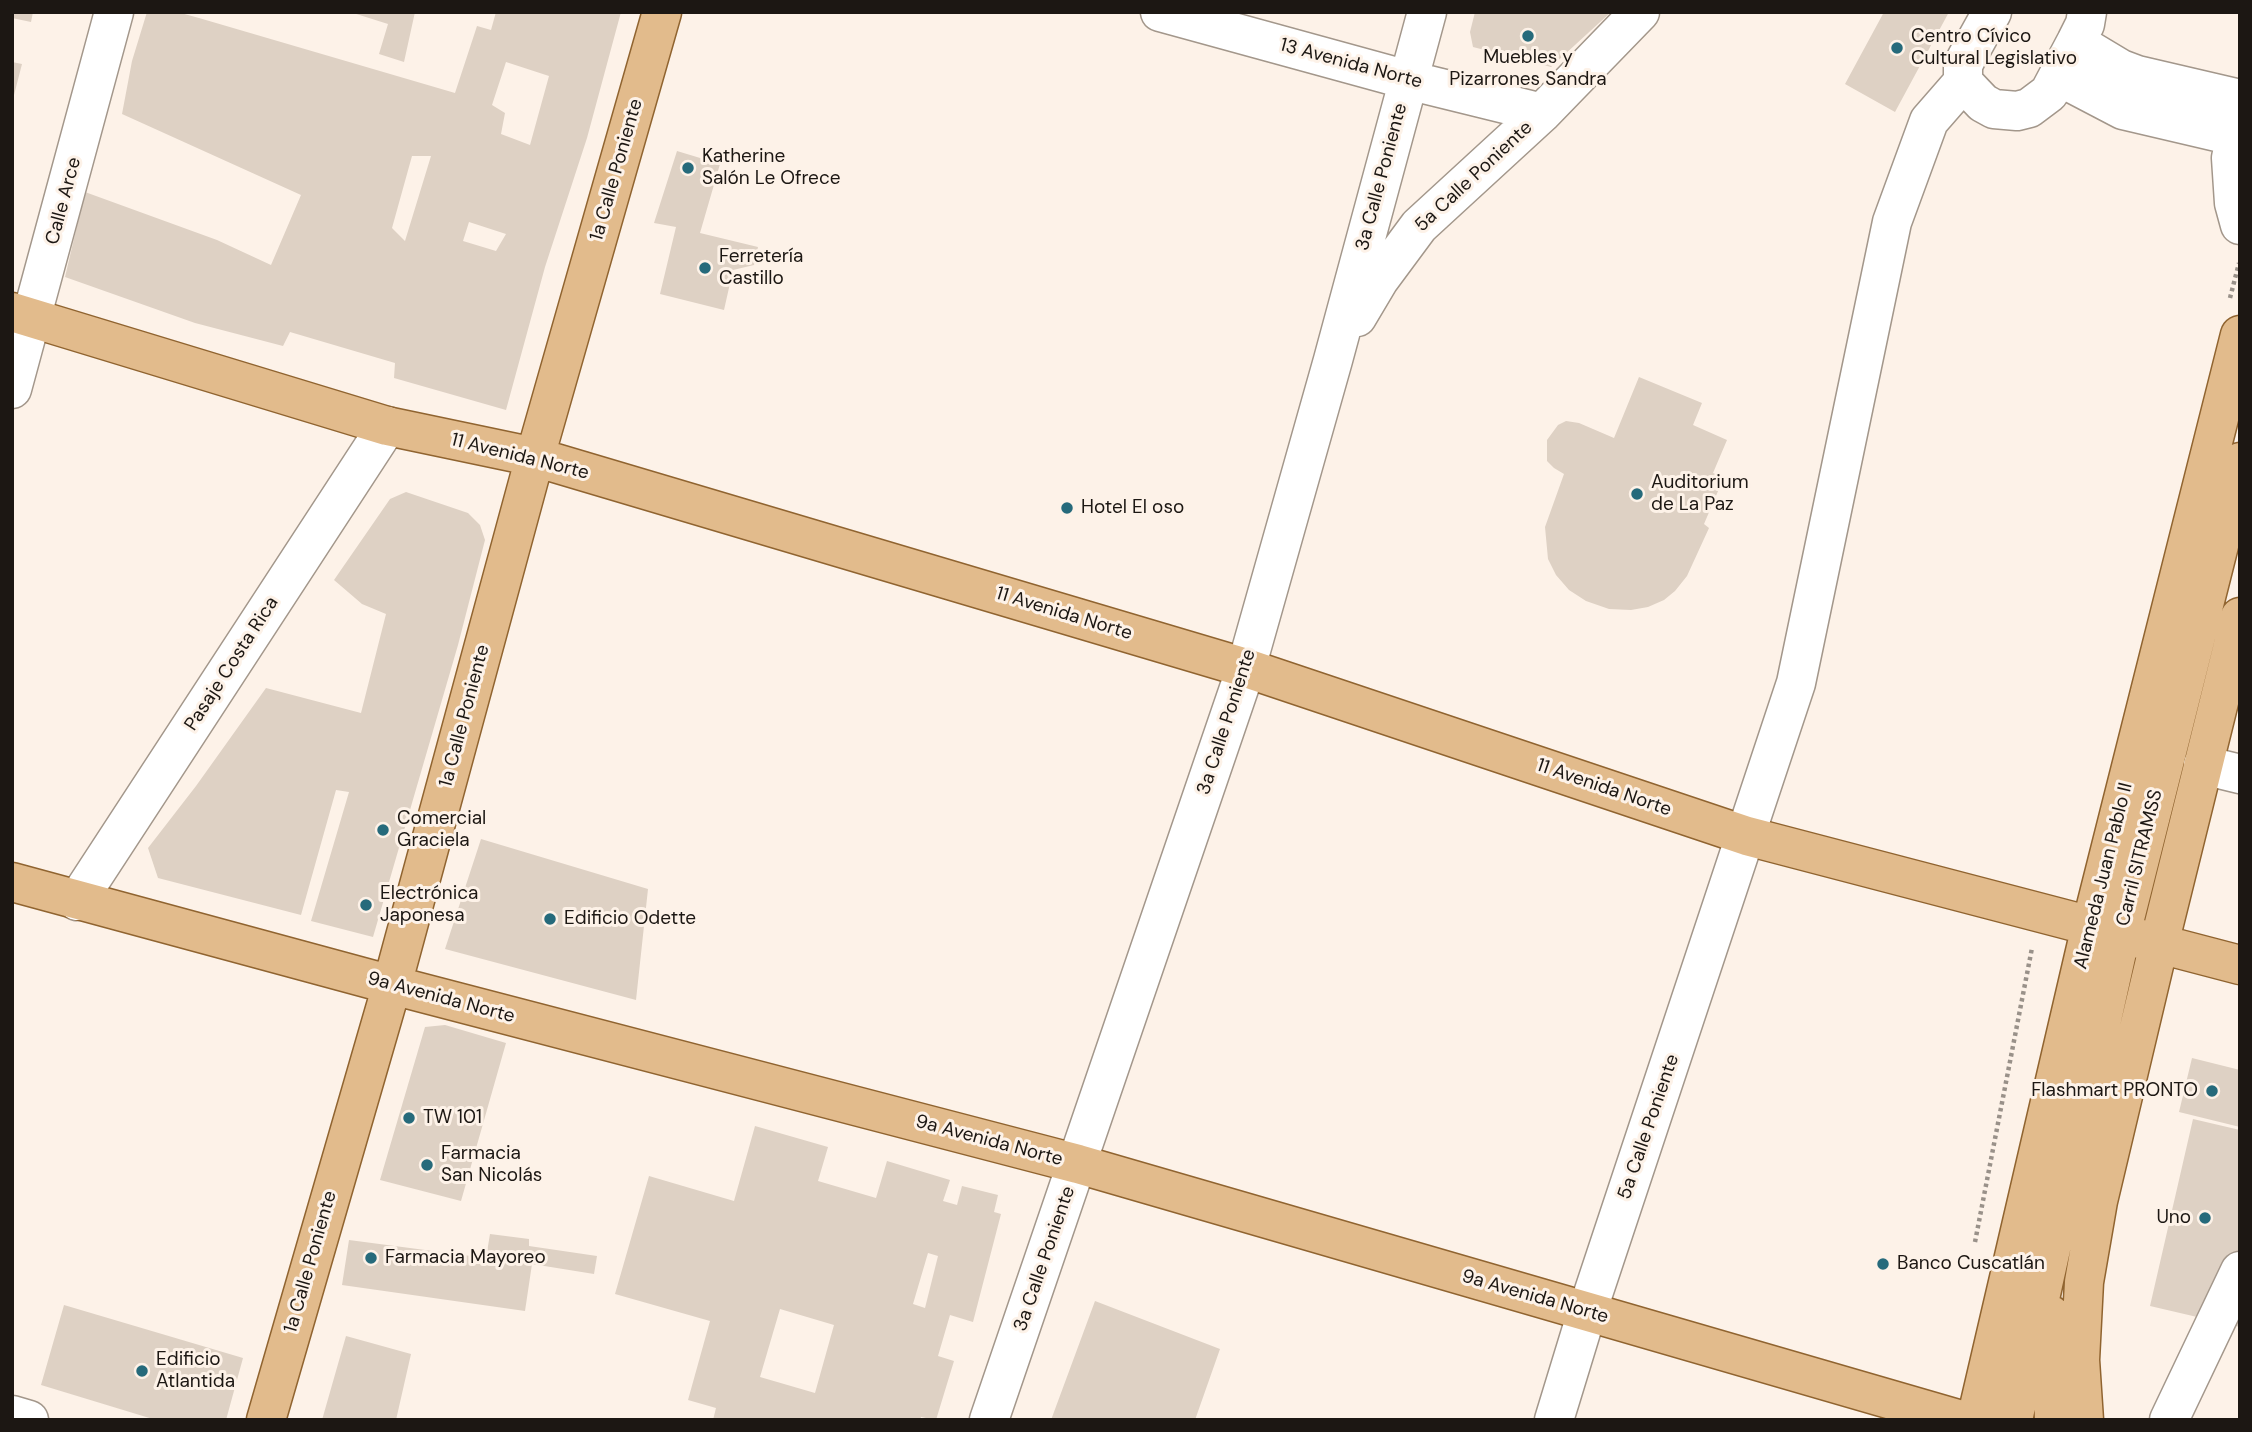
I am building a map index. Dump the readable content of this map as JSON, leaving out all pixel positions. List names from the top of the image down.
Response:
{
  "streets": {
    "main road": [
      "1a Calle Poniente",
      "11 Avenida Norte",
      "Carril SITRAMSS",
      "Alameda Juan Pablo II",
      "9a Avenida Norte"
    ],
    "street": [
      "13 Avenida Norte",
      "3a Calle Poniente",
      "5a Calle Poniente",
      "Calle Arce",
      "Pasaje Costa Rica"
    ]
  },
  "crossings": [
    ["13 Avenida Norte", "3a Calle Poniente"],
    ["13 Avenida Norte", "5a Calle Poniente"],
    ["1a Calle Poniente", "11 Avenida Norte"],
    ["1a Calle Poniente", "9a Avenida Norte"],
    ["3a Calle Poniente", "5a Calle Poniente"],
    ["3a Calle Poniente", "11 Avenida Norte"],
    ["3a Calle Poniente", "9a Avenida Norte"],
    ["5a Calle Poniente", "11 Avenida Norte"],
    ["5a Calle Poniente", "9a Avenida Norte"],
    ["Calle Arce", "11 Avenida Norte"],
    ["11 Avenida Norte", "Pasaje Costa Rica"],
    ["11 Avenida Norte", "Carril SITRAMSS"],
    ["11 Avenida Norte", "Alameda Juan Pablo II"],
    ["Pasaje Costa Rica", "9a Avenida Norte"],
    ["Carril SITRAMSS", "Alameda Juan Pablo II"]
  ],
  "places": [
    "Muebles y Pizarrones Sandra",
    "Centro Cívico Cultural Legislativo",
    "Katherine Salón Le Ofrece",
    "Ferretería Castillo",
    "Auditorium de La Paz",
    "Hotel El oso",
    "Comercial Graciela",
    "Electrónica Japonesa",
    "Edificio Odette",
    "Flashmart PRONTO",
    "TW 101",
    "Farmacia San Nicolás",
    "Uno",
    "Farmacia Mayoreo",
    "Banco Cuscatlán",
    "Edificio Atlantida"
  ]
}
